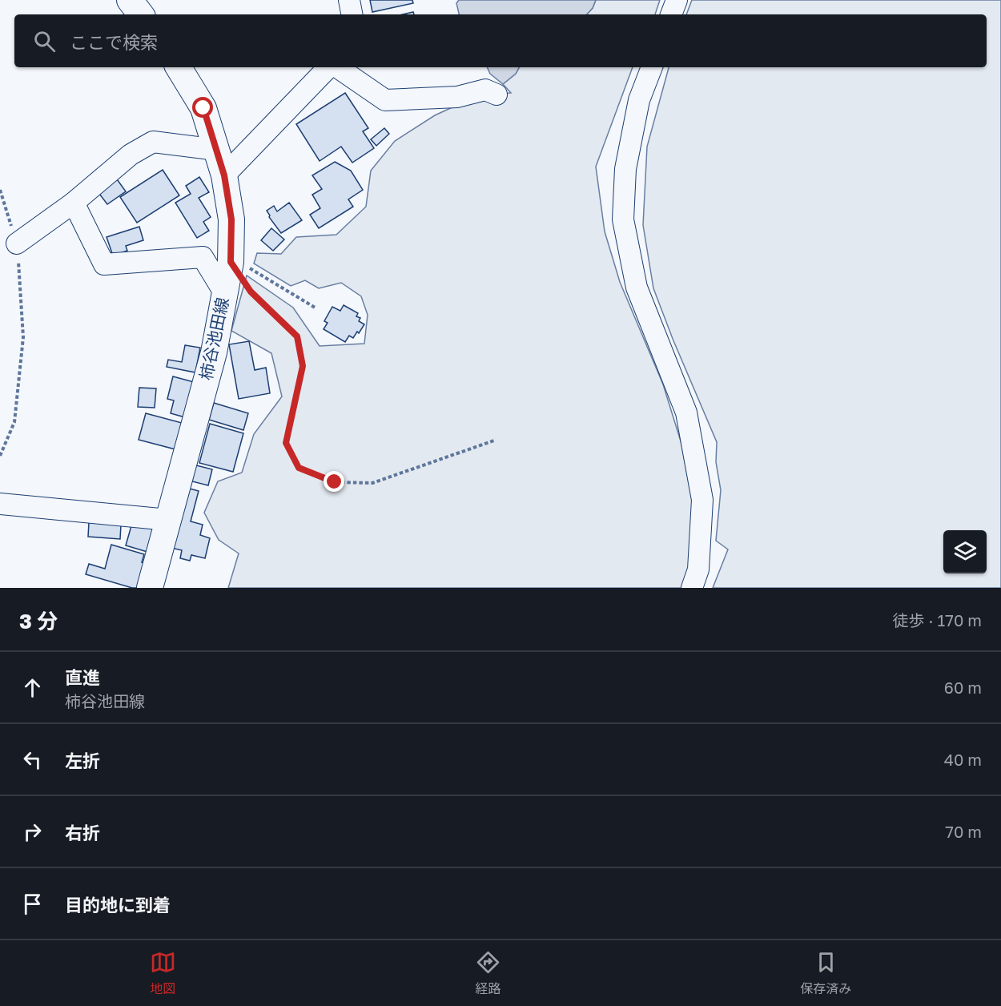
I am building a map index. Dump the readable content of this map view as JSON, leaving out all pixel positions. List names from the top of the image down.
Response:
{
  "streets": {
    "main road": ["柿谷池田線"]
  },
  "page": {
    "search": "ここで検索",
    "heading": ["3 分", "徒歩 · 170 m"],
    "list": [
      ["直進", "柿谷池田線", "60 m"],
      ["左折", "40 m"],
      ["右折", "70 m"],
      "目的地に到着"
    ],
    "nav": ["地図", "経路", "保存済み"]
  }
}
